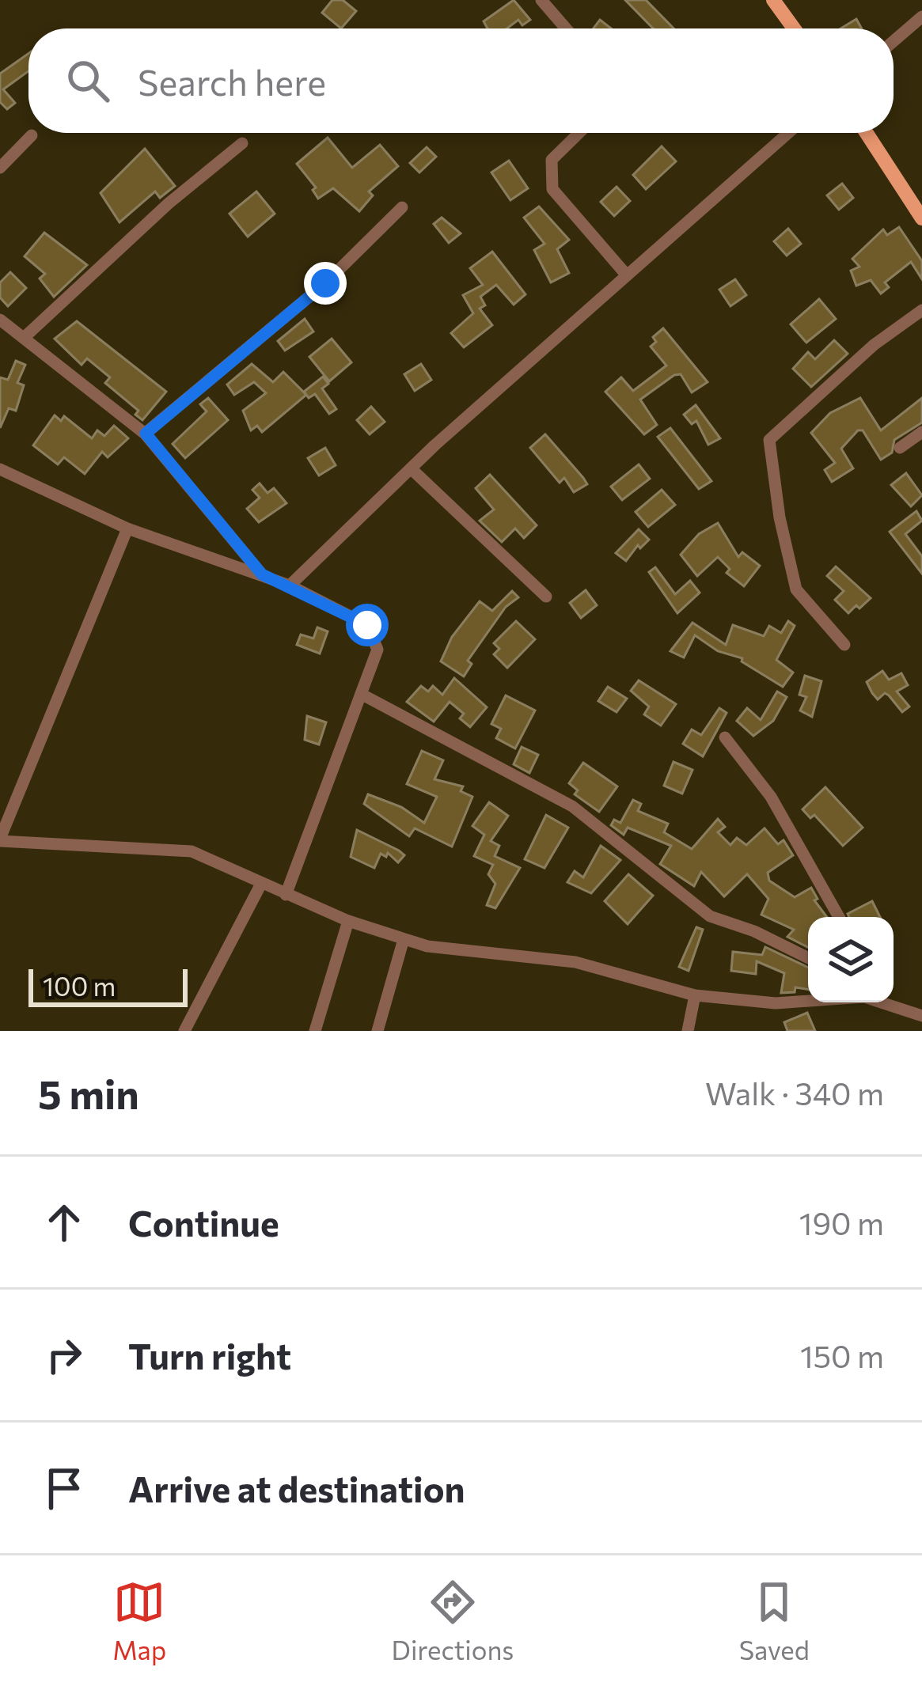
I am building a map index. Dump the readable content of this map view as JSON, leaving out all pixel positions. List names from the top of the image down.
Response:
{
  "scale_bar": "100 m",
  "page": {
    "search": "Search here",
    "scale": "100 m",
    "heading": ["5 min", "Walk · 340 m"],
    "list": [
      ["Continue", "190 m"],
      ["Turn right", "150 m"],
      "Arrive at destination"
    ],
    "nav": ["Map", "Directions", "Saved"]
  }
}
